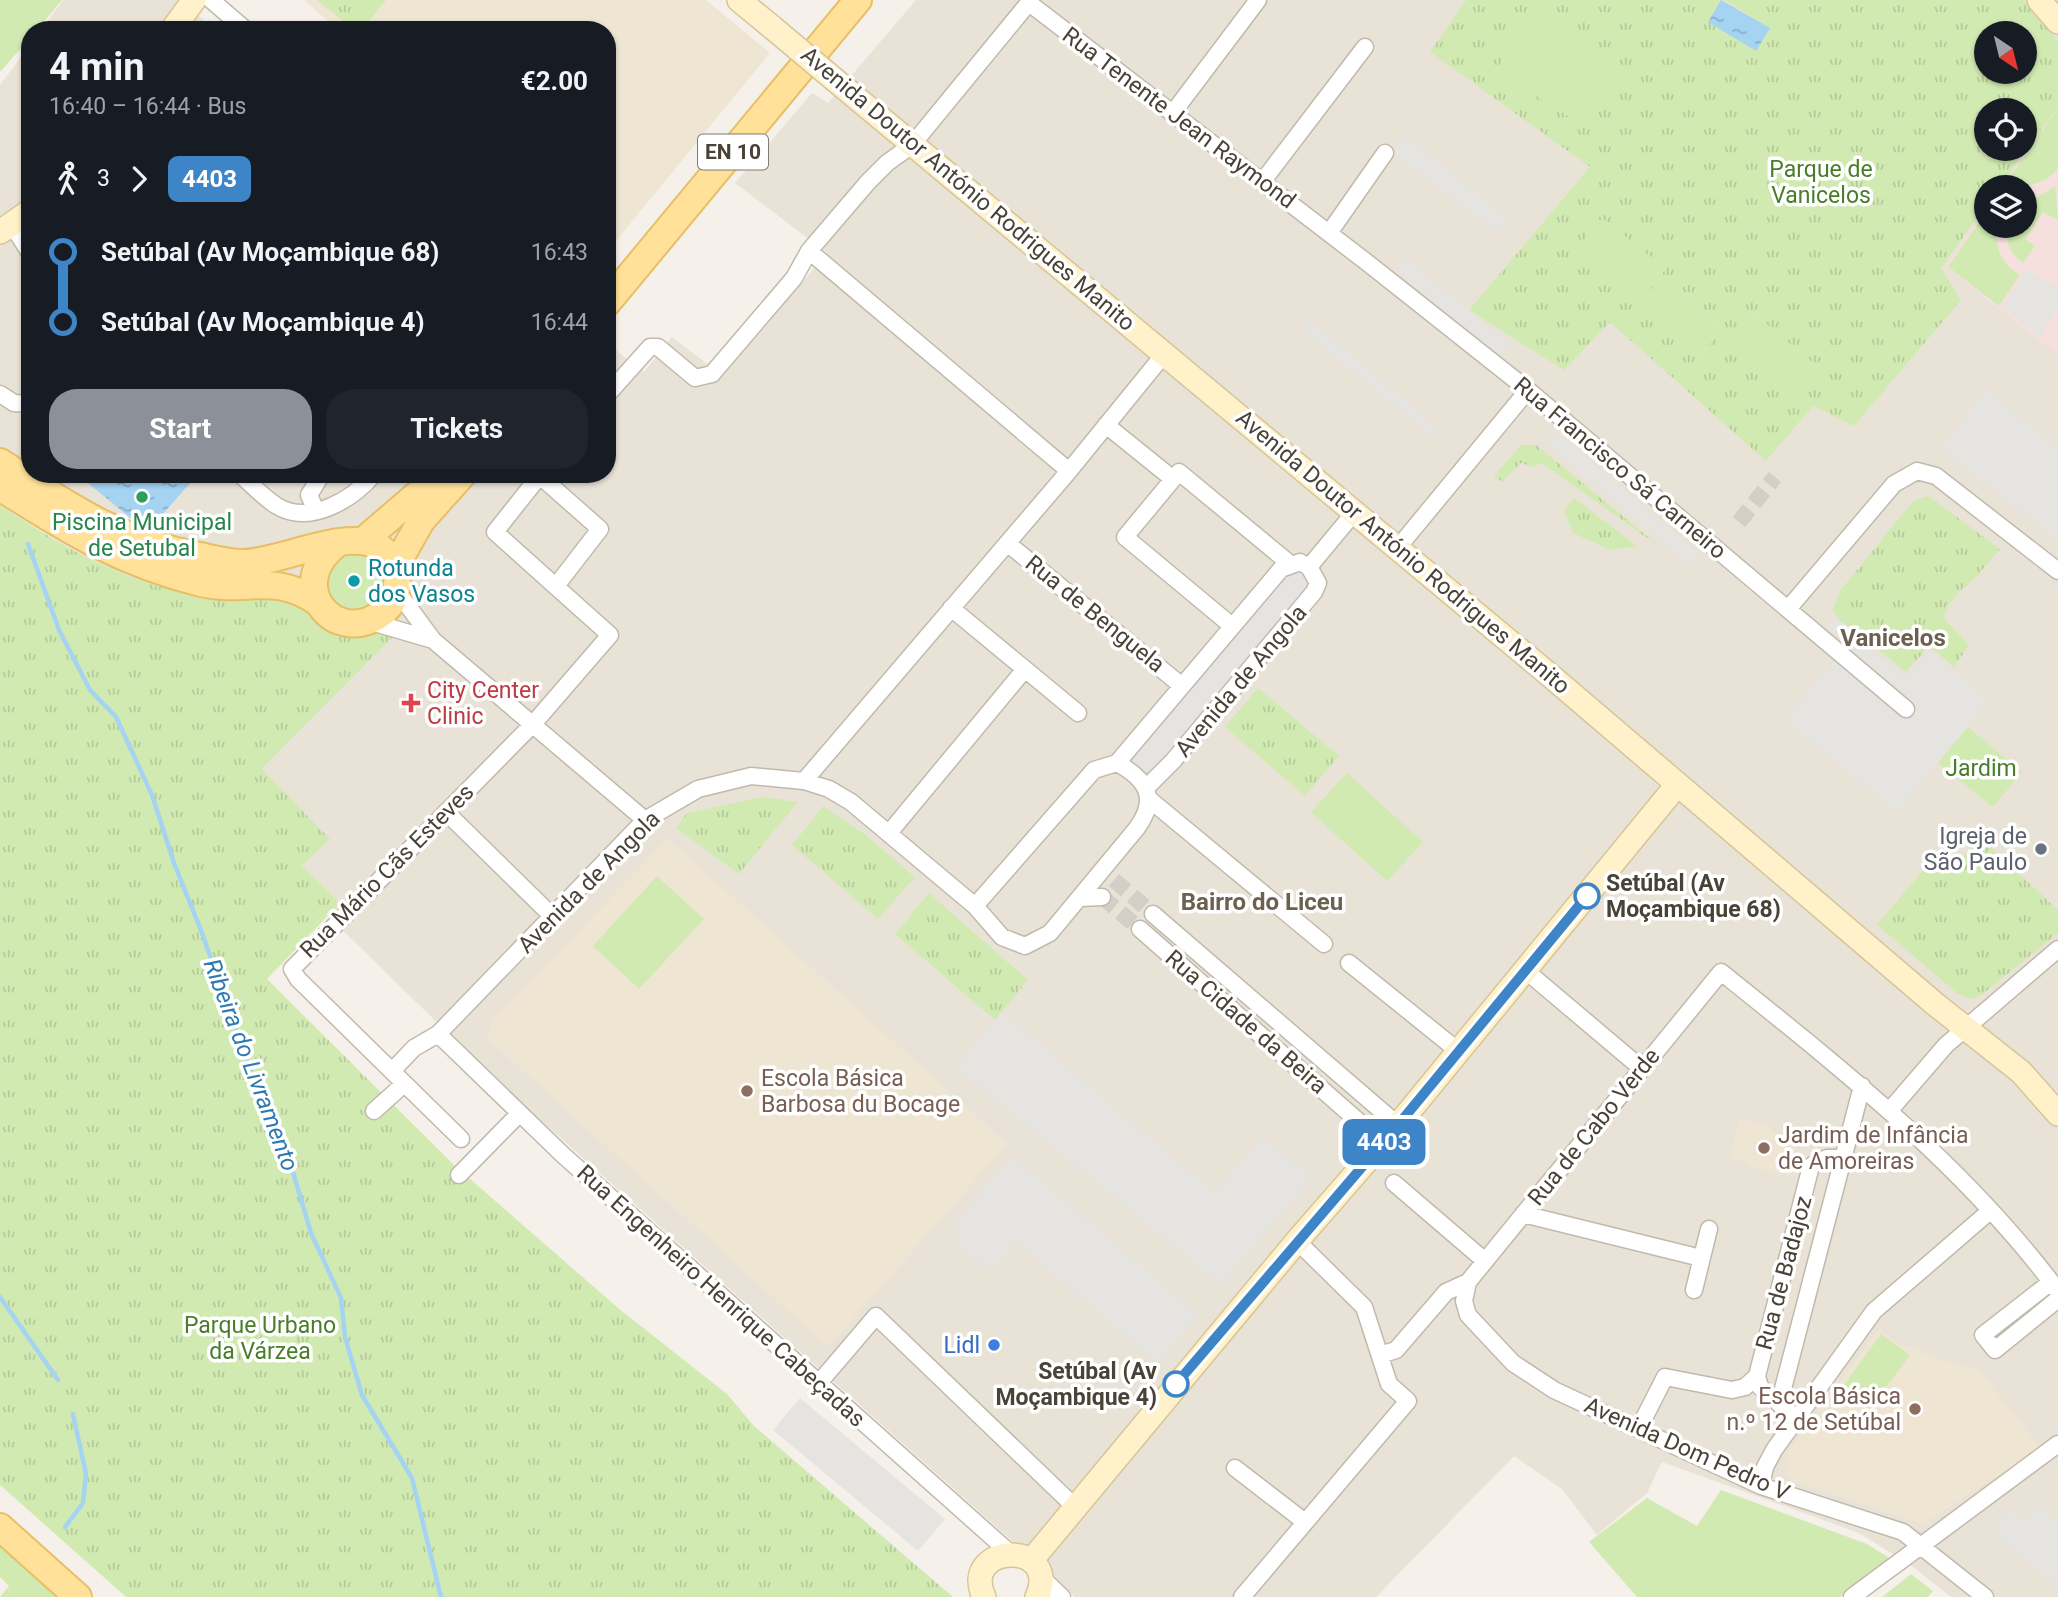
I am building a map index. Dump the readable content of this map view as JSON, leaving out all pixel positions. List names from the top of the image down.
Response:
{
  "streets": {
    "main road": ["EN 10"],
    "street": [
      "Rua Tenente Jean Raymond",
      "Avenida Doutor António Rodrigues Manito",
      "Rua Francisco Sá Carneiro",
      "Rua de Benguela",
      "Avenida de Angola",
      "Rua Mário Cãs Esteves",
      "Rua Cidade da Beira",
      "Rua de Cabo Verde",
      "Rua de Badajoz",
      "Rua Engenheiro Henrique Cabeçadas",
      "Avenida Dom Pedro V"
    ]
  },
  "crossings": [
    ["Rua Tenente Jean Raymond", "Rua Francisco Sá Carneiro"],
    ["Rua de Benguela", "Avenida de Angola"],
    ["Avenida de Angola", "Rua Mário Cãs Esteves"],
    ["Avenida de Angola", "Rua Engenheiro Henrique Cabeçadas"],
    ["Rua de Cabo Verde", "Rua de Badajoz"],
    ["Rua de Cabo Verde", "Avenida Dom Pedro V"]
  ],
  "districts": ["Vanicelos", "Bairro do Liceu"],
  "water": ["Ribeira do Livramento"],
  "parks": ["Parque de Vanicelos", "Jardim", "Parque Urbano da Várzea"],
  "places": {
    "other": [
      "Piscina Municipal de Setubal",
      "Rotunda dos Vasos",
      "Igreja de São Paulo",
      "Setúbal (Av Moçambique 68)",
      "Escola Básica Barbosa du Bocage",
      "Jardim de Infância de Amoreiras",
      "Lidl",
      "Setúbal (Av Moçambique 4)",
      "Escola Básica n.º 12 de Setúbal"
    ],
    "health": ["City Center Clinic"]
  },
  "lines": ["bus line 4403"],
  "north": "bottom right",
  "page": {
    "on_map": "4403",
    "heading": ["4 min", "16:40 – 16:44 · Bus", "€2.00"],
    "legs": ["3", "4403"],
    "list": [
      {
        "name": "Setúbal (Av Moçambique 68)",
        "value": "16:43"
      },
      {
        "name": "Setúbal (Av Moçambique 4)",
        "value": "16:44"
      }
    ],
    "buttons": ["Start", "Tickets"]
  }
}
